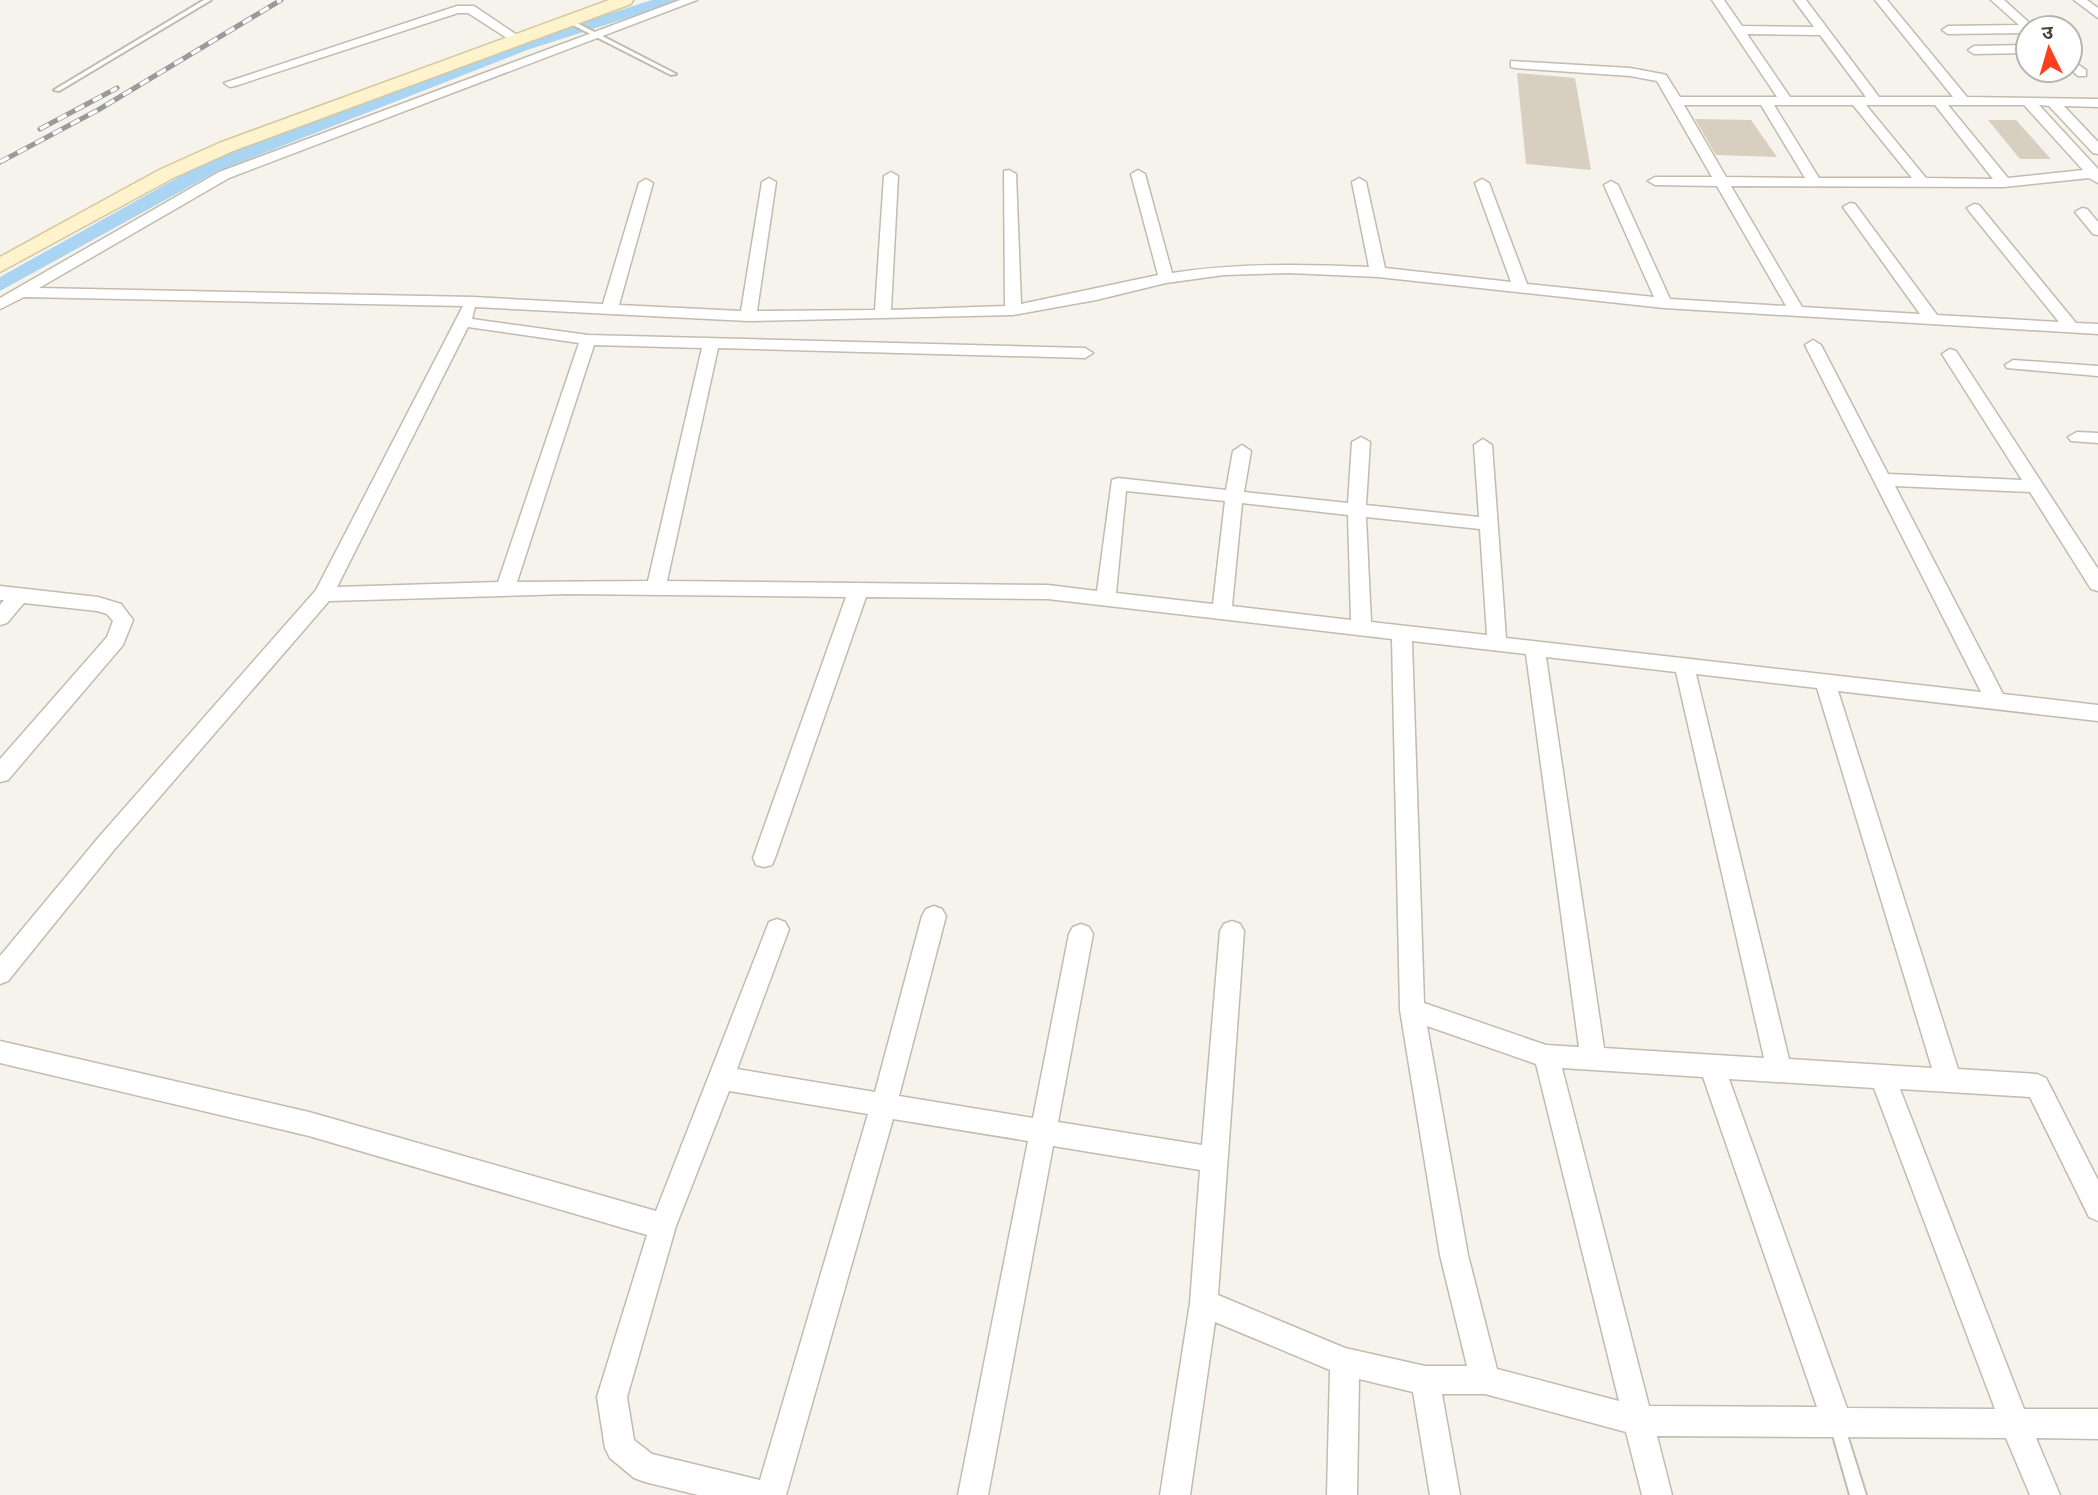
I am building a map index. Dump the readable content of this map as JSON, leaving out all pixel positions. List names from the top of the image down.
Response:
{
  "north": "top"
}
